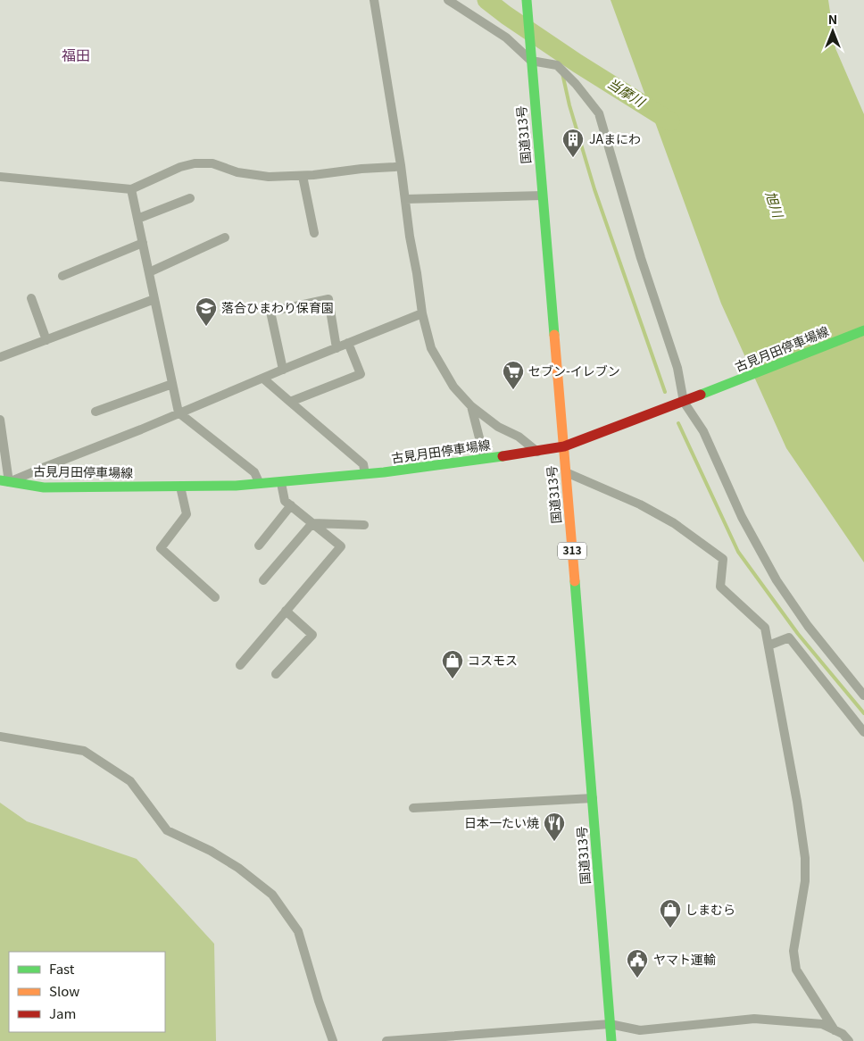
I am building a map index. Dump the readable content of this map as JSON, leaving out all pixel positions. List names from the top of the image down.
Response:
{
  "streets": {
    "main road": ["国道313号", "古見月田停車場線", "313"]
  },
  "crossings": [
    ["国道313号", "古見月田停車場線"]
  ],
  "districts": ["福田"],
  "water": ["当摩川", "旭川"],
  "places": {
    "building": ["JAまにわ"],
    "school or university": ["落合ひまわり保育園"],
    "supermarket": ["セブン-イレブン"],
    "shop": ["コスモス", "しまむら"],
    "restaurant": ["日本一たい焼"],
    "public building": ["ヤマト運輸"]
  },
  "legend": ["Fast", "Slow", "Jam"],
  "north": "top"
}
